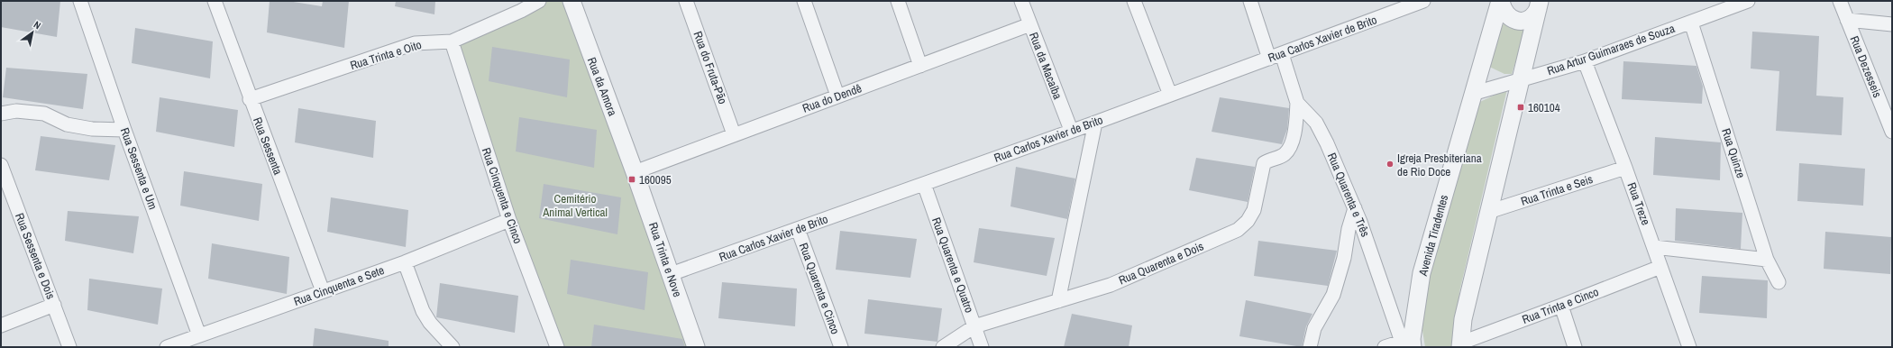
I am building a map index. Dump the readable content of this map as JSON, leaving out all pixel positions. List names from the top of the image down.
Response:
{
  "streets": {
    "street": [
      "Rua Carlos Xavier de Brito",
      "Rua Artur Guimaraes de Souza",
      "Rua Trinta e Oito",
      "Rua da Macaíba",
      "Rua Dezesseis",
      "Rua do Fruta-Pão",
      "Rua da Amora",
      "Rua do Dendê",
      "Rua Sessenta",
      "Rua Quinze",
      "Rua Sessenta e Um",
      "Rua Trinta e Seis",
      "Rua Quarenta e Três",
      "Rua Cinquenta e Cinco",
      "Rua Treze",
      "Avenida Tiradentes",
      "Rua Sessenta e Dois",
      "Rua Trinta e Nove",
      "Rua Quarenta e Dois",
      "Rua Quarenta e Quatro",
      "Rua Cinquenta e Sete",
      "Rua Quarenta e Cinco",
      "Rua Trinta e Cinco"
    ]
  },
  "crossings": [
    ["Rua Carlos Xavier de Brito", "Rua da Macaíba"],
    ["Rua Carlos Xavier de Brito", "Rua Quarenta e Três"],
    ["Rua Carlos Xavier de Brito", "Rua Trinta e Nove"],
    ["Rua Carlos Xavier de Brito", "Rua Quarenta e Quatro"],
    ["Rua Carlos Xavier de Brito", "Rua Quarenta e Cinco"],
    ["Rua Artur Guimaraes de Souza", "Rua Quinze"],
    ["Rua Artur Guimaraes de Souza", "Rua Treze"],
    ["Rua Artur Guimaraes de Souza", "Avenida Tiradentes"],
    ["Rua Trinta e Oito", "Rua Sessenta"],
    ["Rua Trinta e Oito", "Rua Cinquenta e Cinco"],
    ["Rua da Macaíba", "Rua do Dendê"],
    ["Rua do Fruta-Pão", "Rua do Dendê"],
    ["Rua da Amora", "Rua do Dendê"],
    ["Rua da Amora", "Rua Trinta e Nove"],
    ["Rua do Dendê", "Rua Trinta e Nove"],
    ["Rua Sessenta", "Rua Cinquenta e Sete"],
    ["Rua Sessenta e Um", "Rua Cinquenta e Sete"],
    ["Rua Trinta e Seis", "Rua Treze"],
    ["Rua Quarenta e Três", "Avenida Tiradentes"],
    ["Rua Quarenta e Três", "Rua Quarenta e Dois"],
    ["Rua Cinquenta e Cinco", "Rua Cinquenta e Sete"],
    ["Rua Treze", "Rua Trinta e Cinco"],
    ["Rua Quarenta e Dois", "Rua Quarenta e Quatro"]
  ],
  "parks": ["Cemitério Animal Vertical"],
  "places": {
    "transit": ["160104", "160095"],
    "other": ["Igreja Presbiteriana de Rio Doce"]
  },
  "north": "top right"
}
